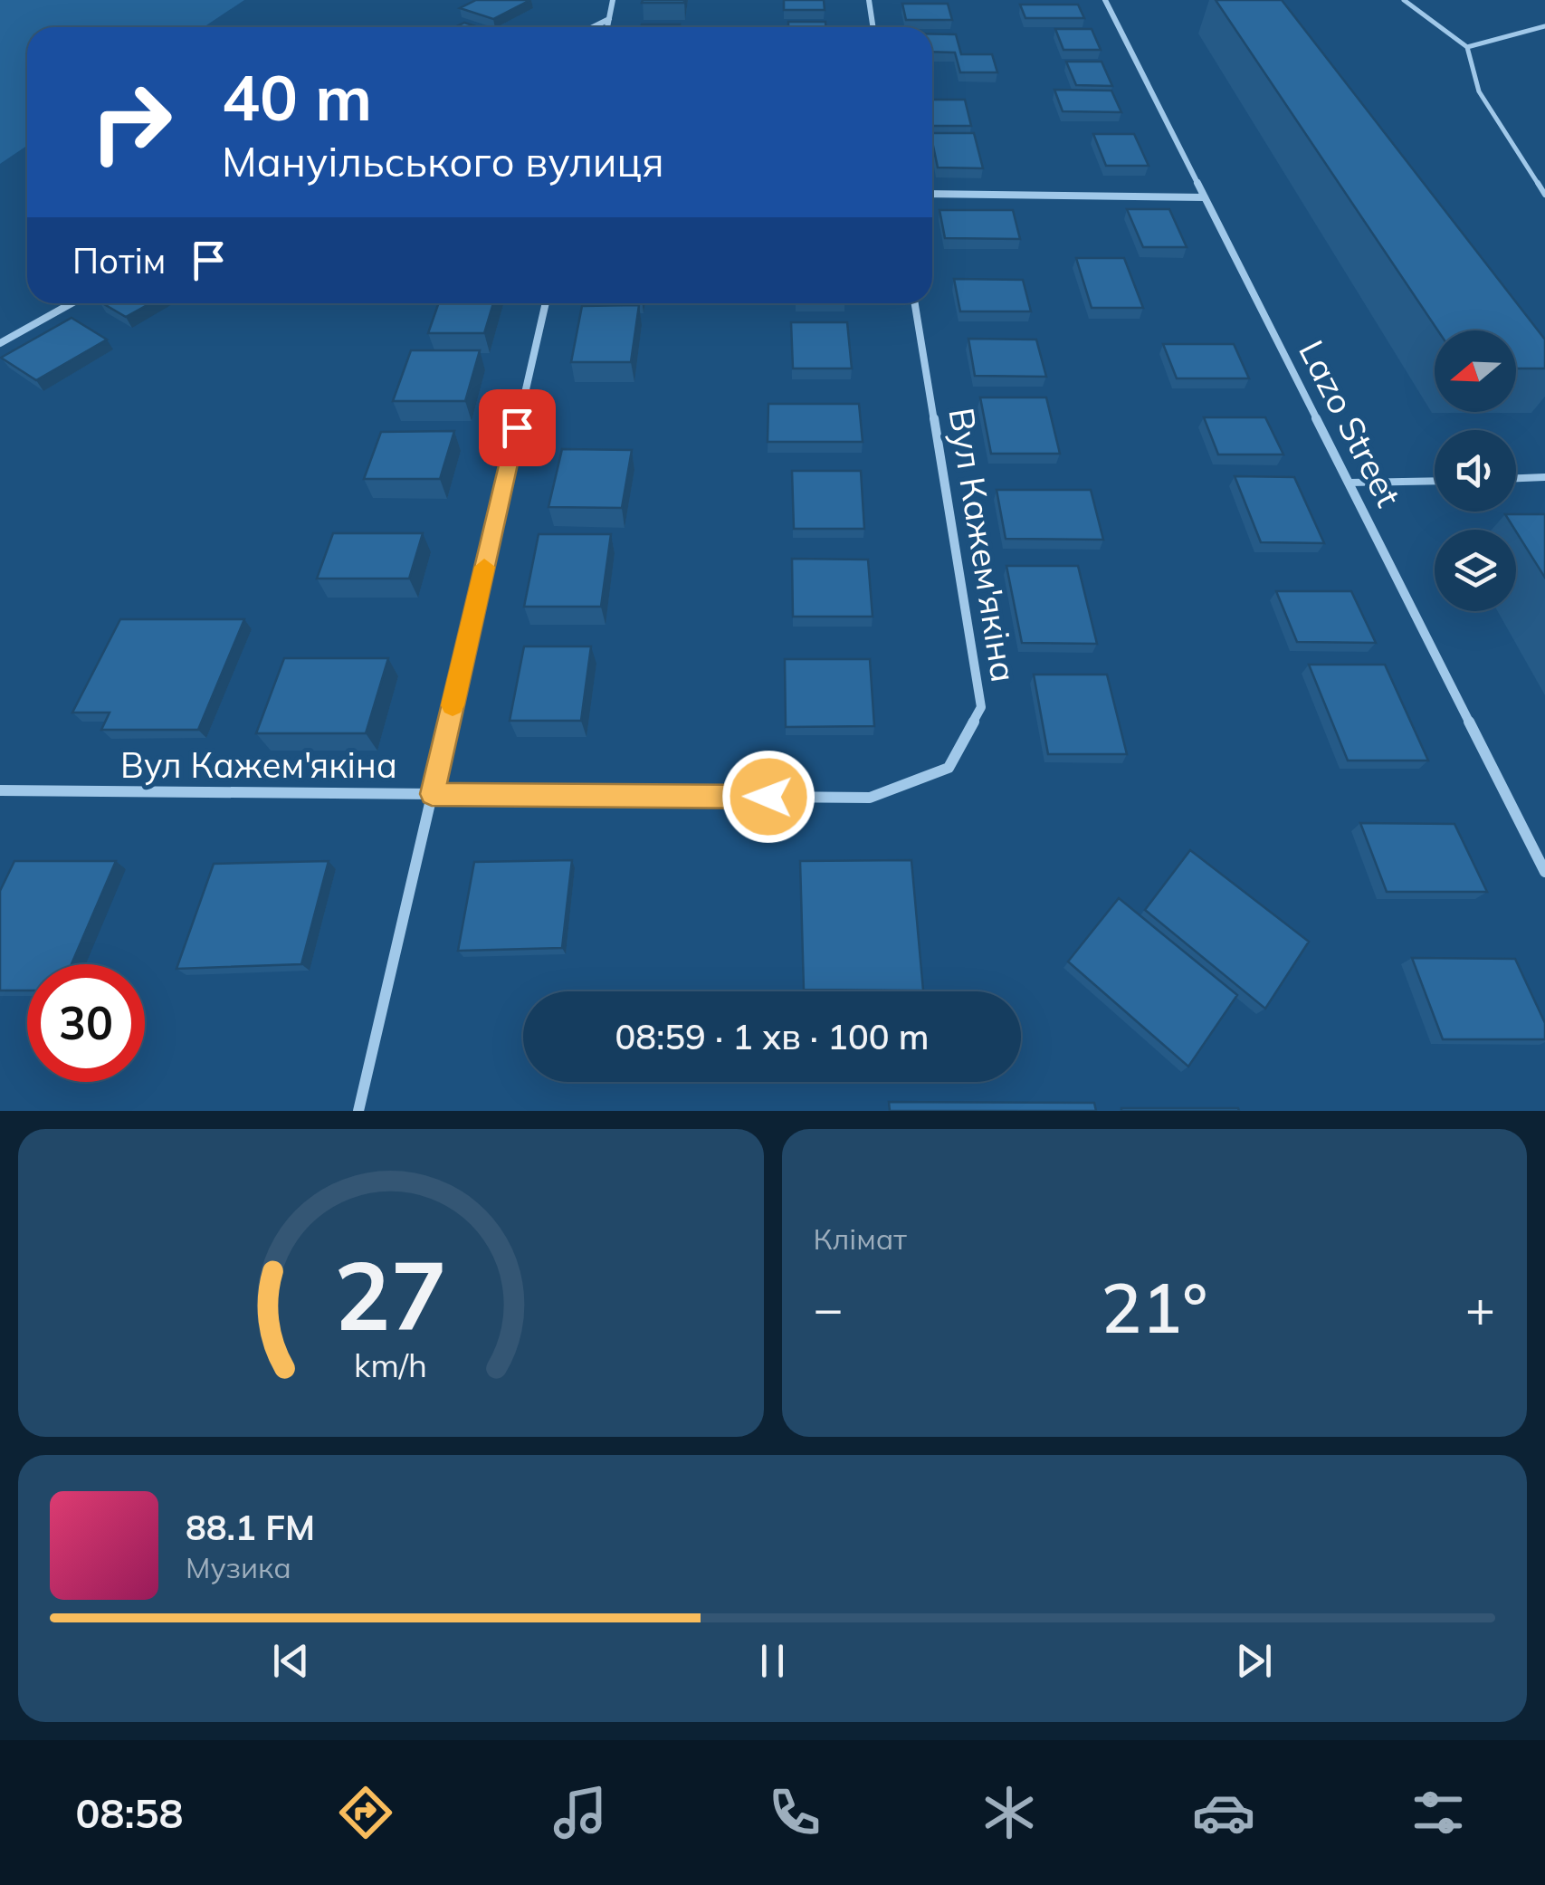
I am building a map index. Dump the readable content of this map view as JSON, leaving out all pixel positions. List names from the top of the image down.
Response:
{
  "streets": {
    "street": ["Lazo Street", "Вул Кажем'якіна"]
  },
  "north": "left",
  "page": {
    "turn": ["40 m", "Мануільського вулиця"],
    "then": "Потім",
    "limit": "30",
    "trip": "08:59 · 1 хв · 100 m",
    "tile": "Клімат",
    "heat": ["−", "21°", "+"],
    "song": ["88.1 FM", "Музика"],
    "tabs": "08:58",
    "gauge": ["27", "km/h"]
  }
}
